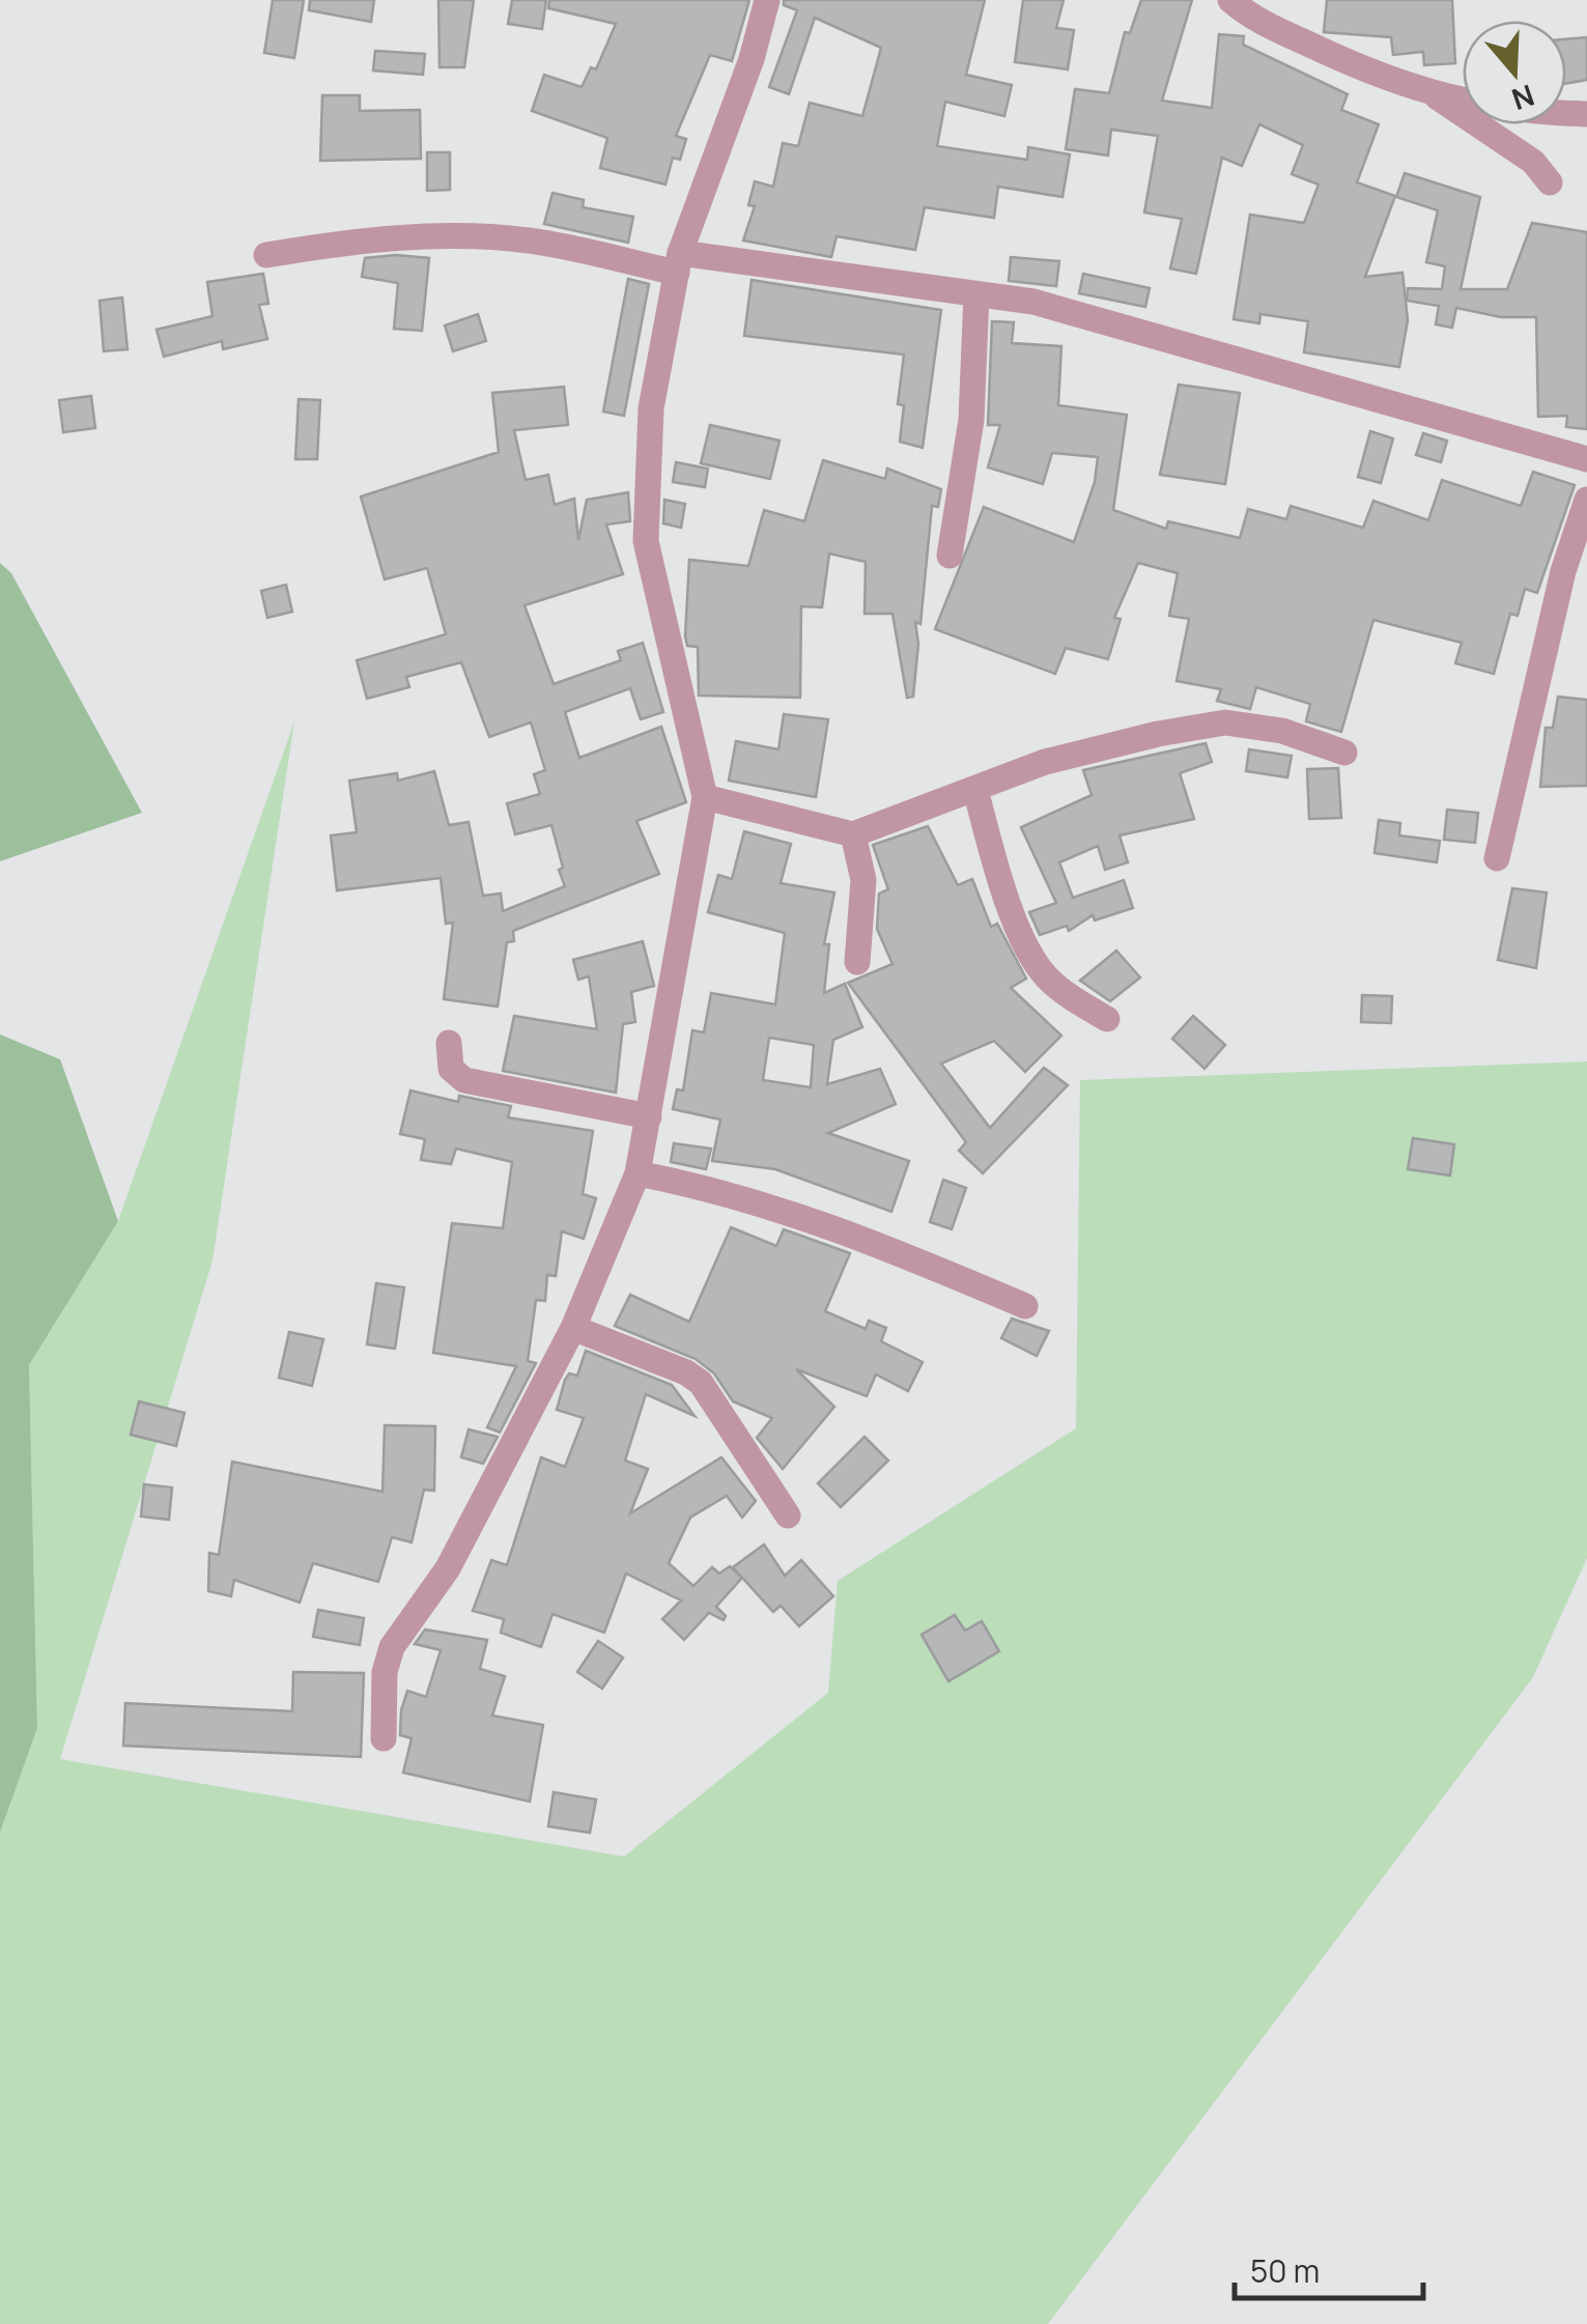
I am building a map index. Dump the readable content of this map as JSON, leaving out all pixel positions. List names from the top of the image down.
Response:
{
  "scale_bar": "50 m",
  "north": "bottom"
}
